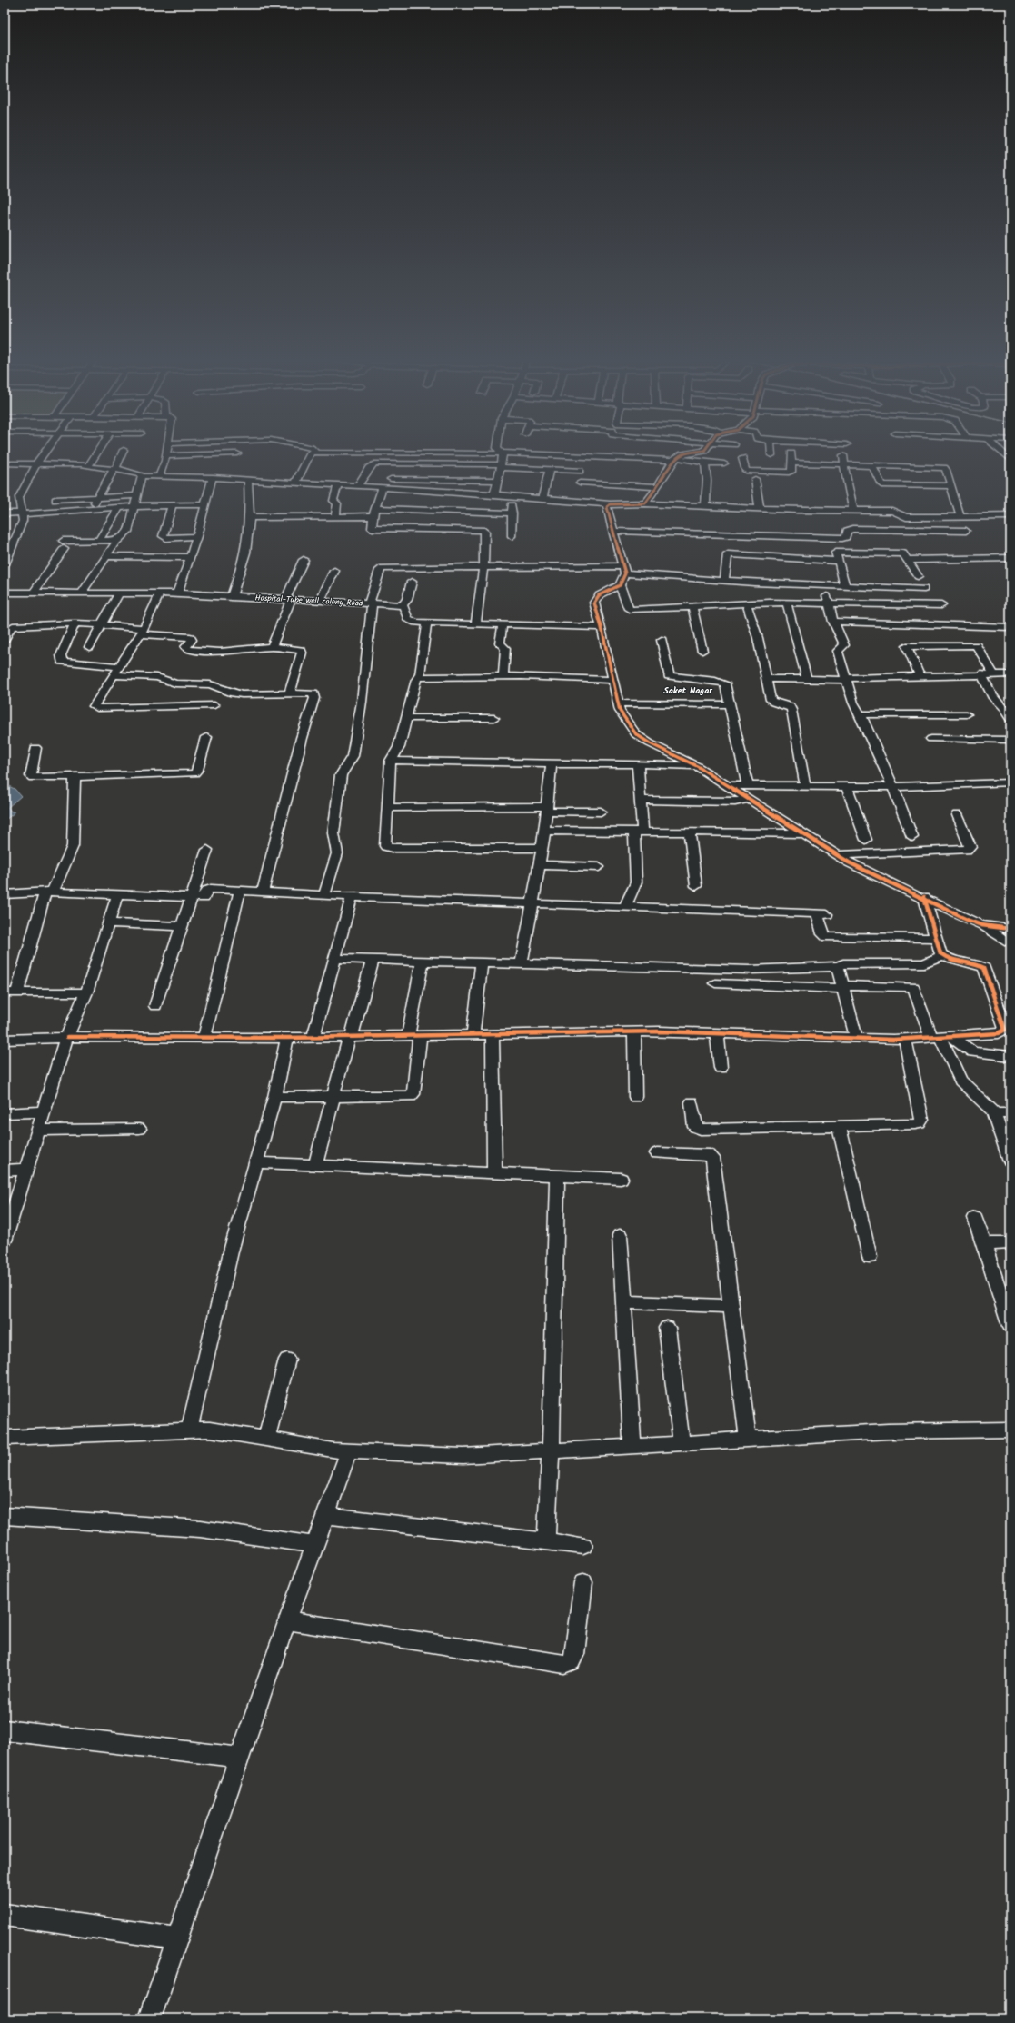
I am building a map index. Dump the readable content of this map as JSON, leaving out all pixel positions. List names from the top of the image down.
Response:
{
  "streets": {
    "street": ["Hospital-Tube well colony Road"]
  },
  "districts": ["Saket Nagar"]
}
